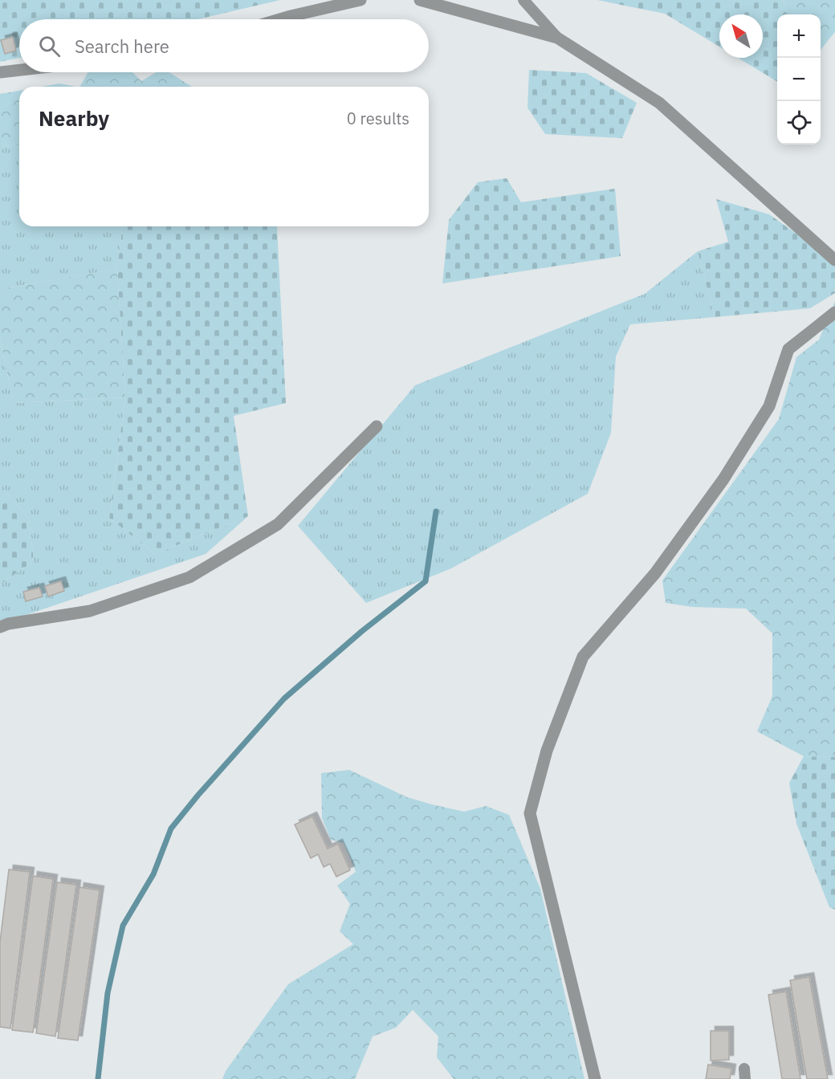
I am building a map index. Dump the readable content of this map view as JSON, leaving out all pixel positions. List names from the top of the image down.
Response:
{
  "north": "top left",
  "page": {
    "map_buttons": ["+", "−"],
    "search": "Search here",
    "heading": ["Nearby", "0 results"]
  }
}
